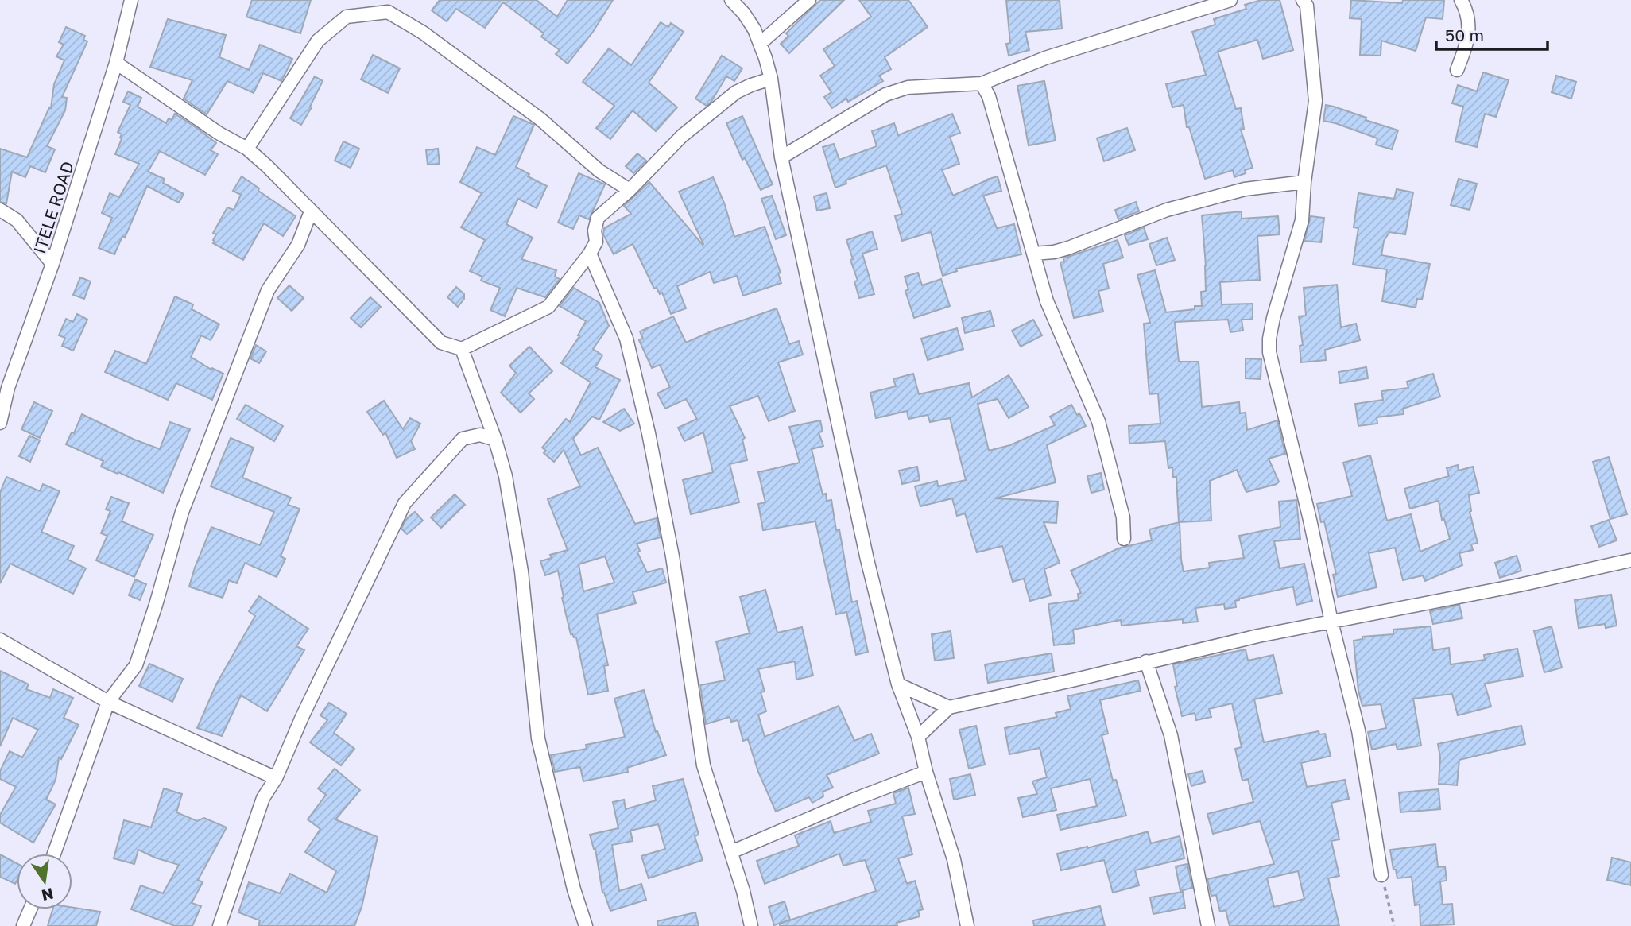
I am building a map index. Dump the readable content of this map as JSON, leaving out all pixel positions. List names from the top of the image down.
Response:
{
  "streets": {
    "street": ["ITELE ROAD"]
  },
  "scale_bar": "50 m",
  "north": "bottom"
}
